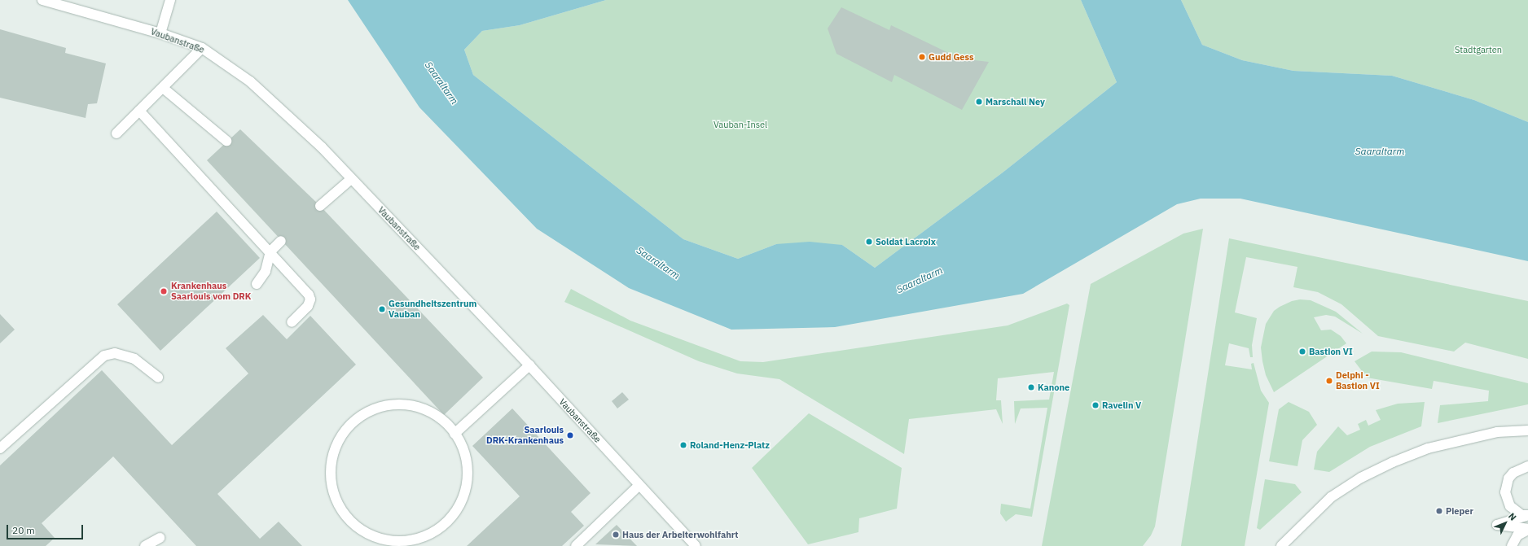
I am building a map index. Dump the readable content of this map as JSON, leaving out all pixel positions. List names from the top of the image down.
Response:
{
  "streets": {
    "street": ["Vaubanstraße"]
  },
  "water": ["Saaraltarm"],
  "parks": ["Stadtgarten", "Vauban-Insel"],
  "places": [
    "Gudd Gess",
    "Marschall Ney",
    "Soldat Lacroix",
    "Krankenhaus Saarlouis vom DRK",
    "Gesundheitszentrum Vauban",
    "Bastion VI",
    "Delphi - Bastion VI",
    "Kanone",
    "Ravelin V",
    "Saarlouis DRK-Krankenhaus",
    "Roland-Henz-Platz",
    "Pieper",
    "Haus der Arbeiterwohlfahrt"
  ],
  "scale_bar": "20 m",
  "north": "top right"
}
